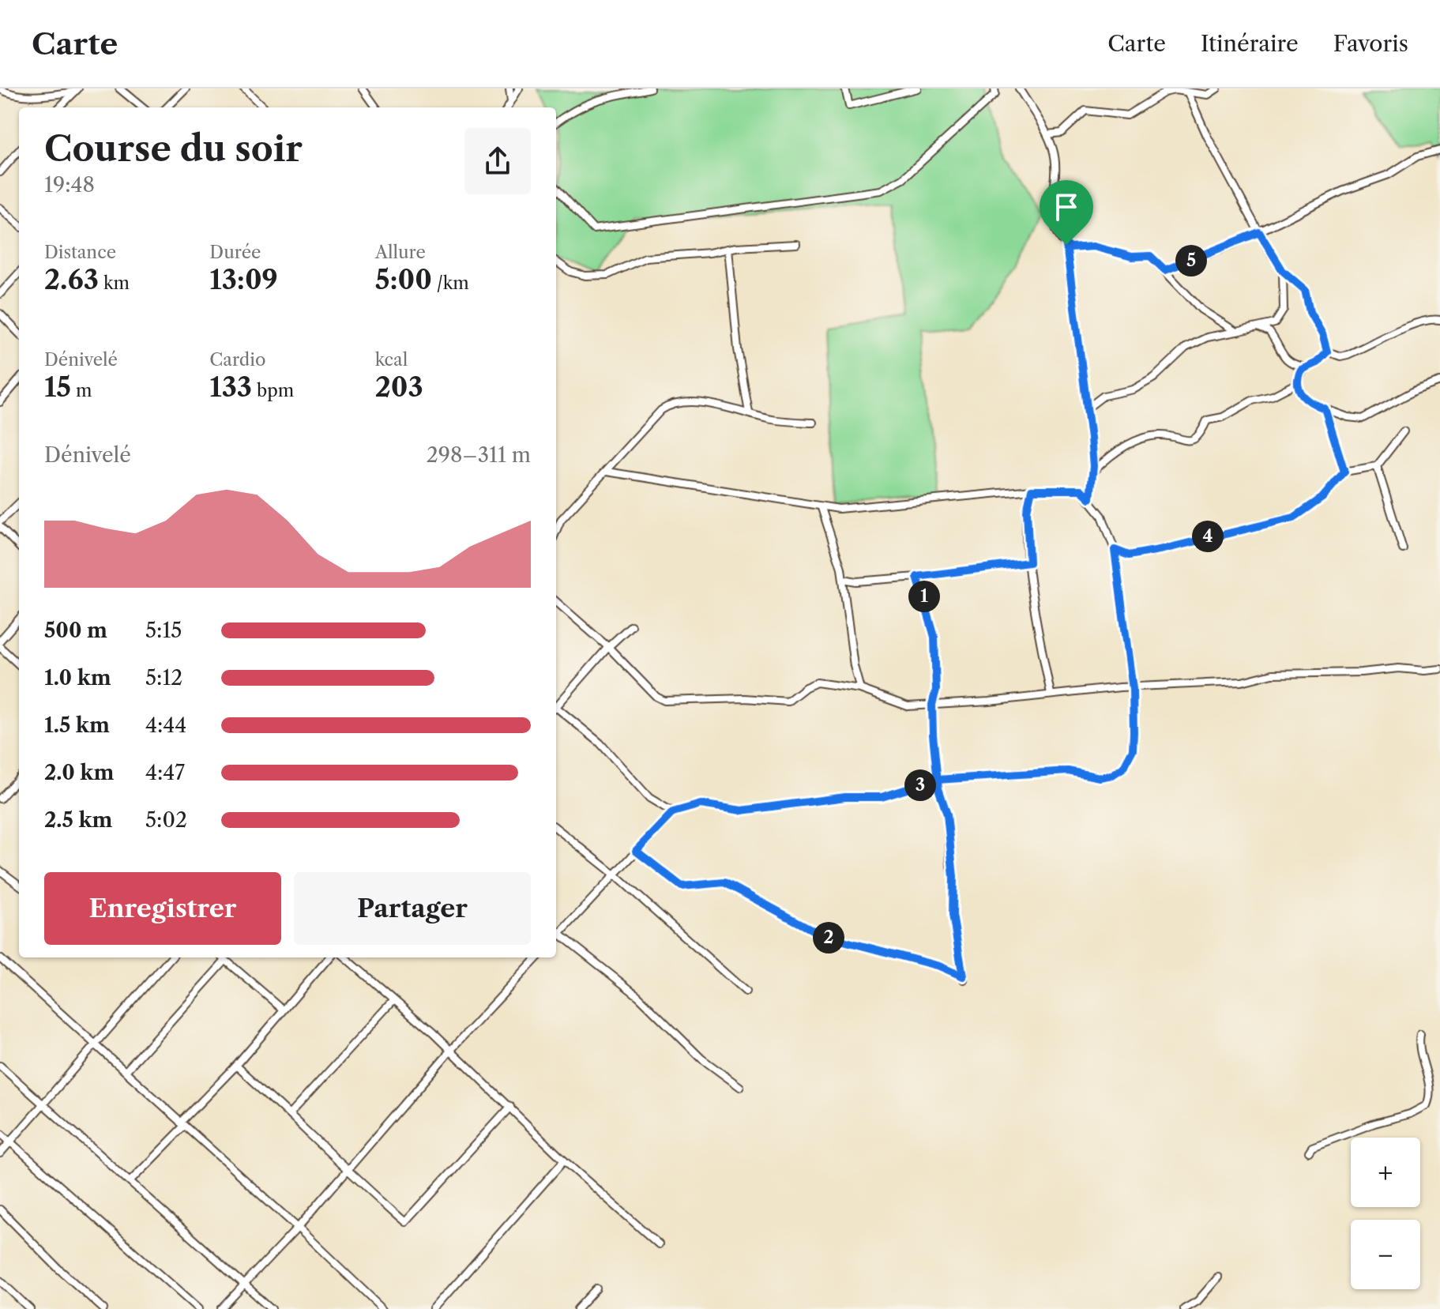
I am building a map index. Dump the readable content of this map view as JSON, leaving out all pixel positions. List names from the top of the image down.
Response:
{
  "page": {
    "header": "Carte",
    "nav": ["Carte", "Itinéraire", "Favoris"],
    "heading": ["Course du soir", "19:48"],
    "stats": [
      ["Distance", "2.63 km"],
      ["Durée", "13:09"],
      ["Allure", "5:00 /km"],
      ["Dénivelé", "15 m"],
      ["Cardio", "133 bpm"],
      ["kcal", "203"]
    ],
    "pins": [
      "5",
      "4",
      "1",
      "3",
      "2"
    ],
    "chart": ["Dénivelé", "298–311 m"],
    "list": [
      {
        "name": "500 m",
        "note": "5:15"
      },
      {
        "name": "1.0 km",
        "note": "5:12"
      },
      {
        "name": "1.5 km",
        "note": "4:44"
      },
      {
        "name": "2.0 km",
        "note": "4:47"
      },
      {
        "name": "2.5 km",
        "note": "5:02"
      }
    ],
    "buttons": ["Enregistrer", "Partager"],
    "map_buttons": ["+", "−"]
  }
}
